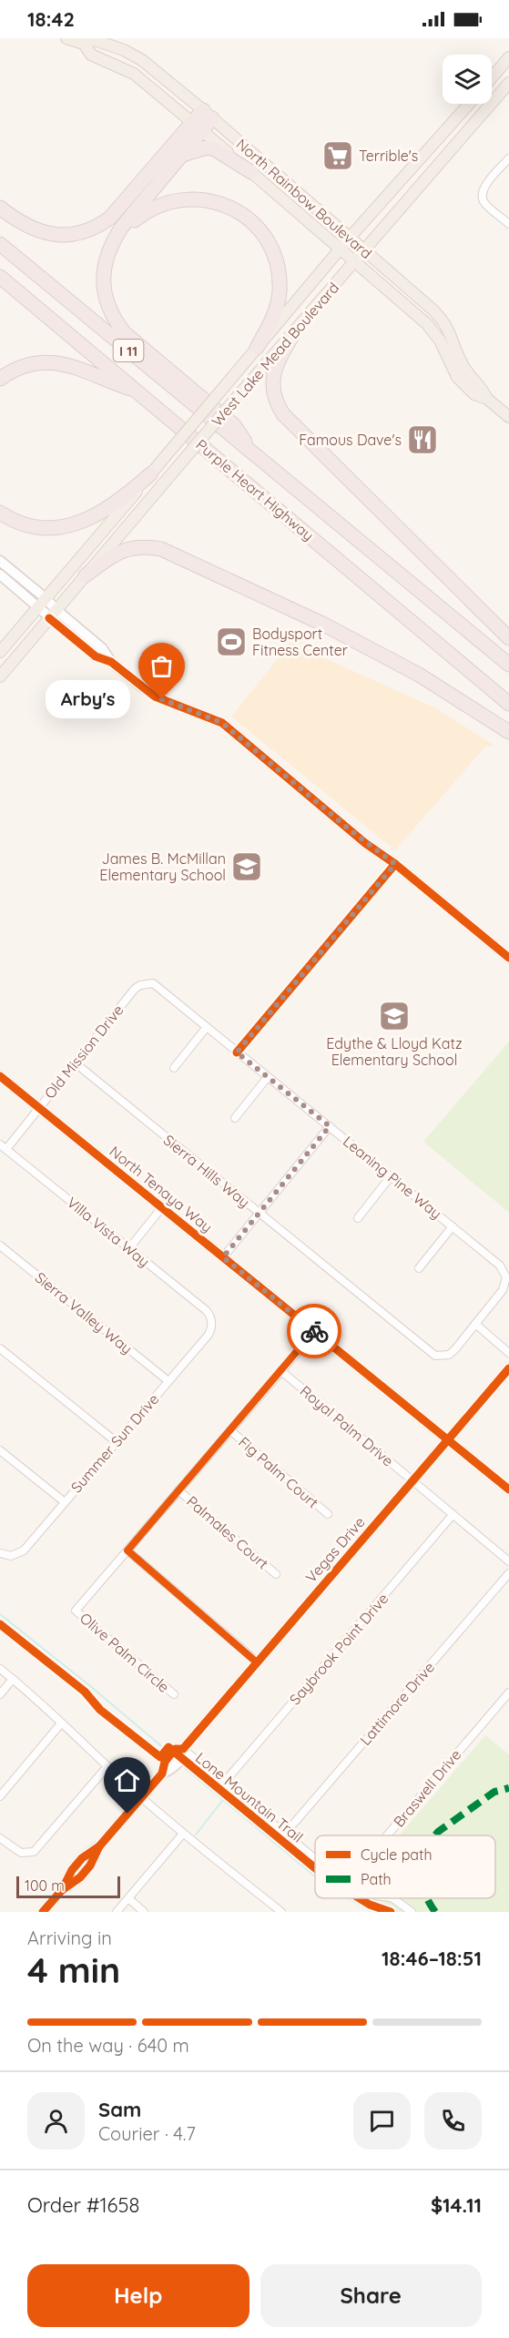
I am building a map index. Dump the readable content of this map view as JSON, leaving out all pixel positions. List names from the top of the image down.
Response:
{
  "streets": {
    "highway": ["I 11", "Purple Heart Highway"],
    "main road": [
      "North Rainbow Boulevard",
      "West Lake Mead Boulevard",
      "North Tenaya Way",
      "Vegas Drive"
    ],
    "street": [
      "Old Mission Drive",
      "Sierra Hills Way",
      "Leaning Pine Way",
      "Villa Vista Way",
      "Sierra Valley Way",
      "Royal Palm Drive",
      "Summer Sun Drive",
      "Fig Palm Court",
      "Palmales Court",
      "Saybrook Point Drive",
      "Olive Palm Circle",
      "Lattimore Drive",
      "Braswell Drive"
    ],
    "cycle path": ["Lone Mountain Trail"]
  },
  "crossings": [
    ["North Rainbow Boulevard", "West Lake Mead Boulevard"],
    ["Old Mission Drive", "Sierra Hills Way"],
    ["Old Mission Drive", "Leaning Pine Way"],
    ["Old Mission Drive", "North Tenaya Way"],
    ["Old Mission Drive", "Villa Vista Way"],
    ["Sierra Hills Way", "Leaning Pine Way"],
    ["North Tenaya Way", "Vegas Drive"],
    ["Villa Vista Way", "Summer Sun Drive"],
    ["Sierra Valley Way", "Summer Sun Drive"],
    ["Royal Palm Drive", "Vegas Drive"],
    ["Royal Palm Drive", "Saybrook Point Drive"]
  ],
  "places": {
    "supermarket": ["Terrible's"],
    "restaurant": ["Famous Dave's"],
    "sports": ["Bodysport Fitness Center"],
    "other": ["Arby's"],
    "school or university": ["James B. McMillan Elementary School", "Edythe & Lloyd Katz Elementary School"]
  },
  "legend": ["Cycle path", "Path"],
  "scale_bar": "100 m",
  "page": {
    "status": "18:42",
    "bubble": "Arby's",
    "scale": "100 m",
    "heading": ["4 min", "Arriving in", "18:46–18:51"],
    "panel": [
      "Sam",
      "Courier · 4.7",
      "Order #1658",
      "$14.11"
    ],
    "bar": "On the way · 640 m",
    "buttons": ["Help", "Share"]
  }
}
